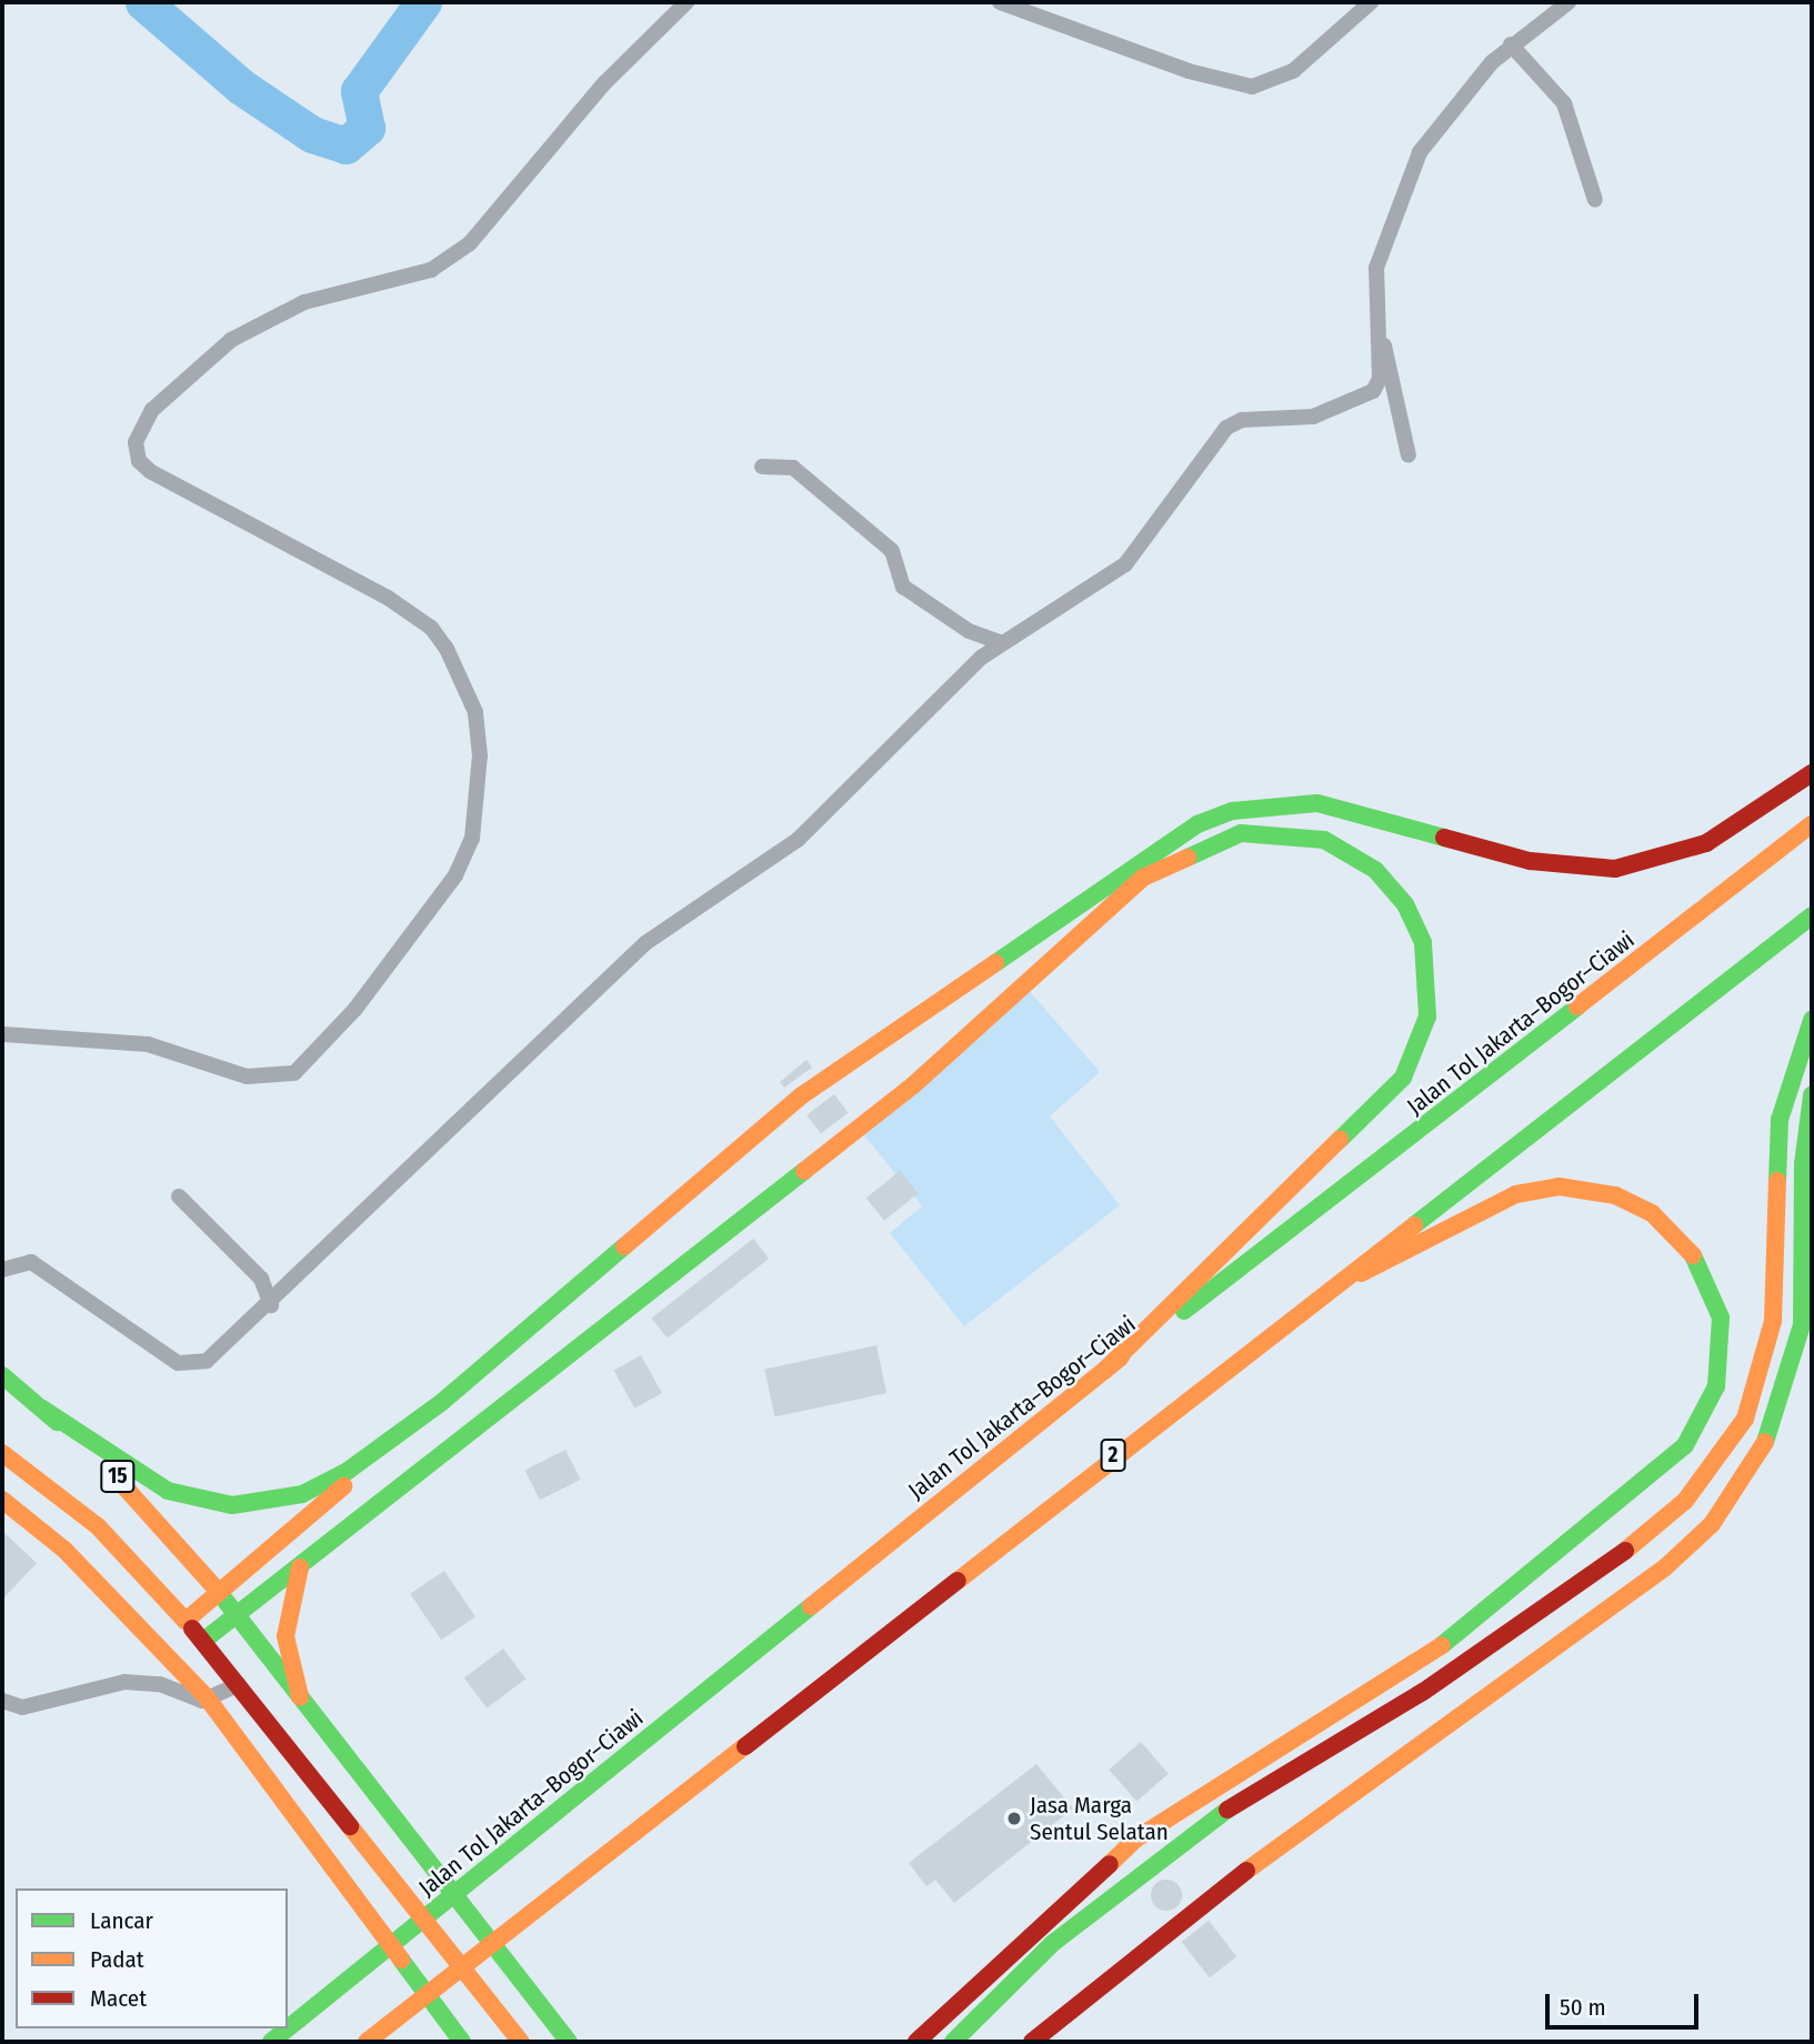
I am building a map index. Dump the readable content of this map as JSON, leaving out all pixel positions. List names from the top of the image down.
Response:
{
  "streets": {
    "main road": ["Jalan Tol Jakarta–Bogor–Ciawi", "2", "15"]
  },
  "places": ["Jasa Marga Sentul Selatan"],
  "legend": ["Lancar", "Padat", "Macet"],
  "scale_bar": "50 m"
}
